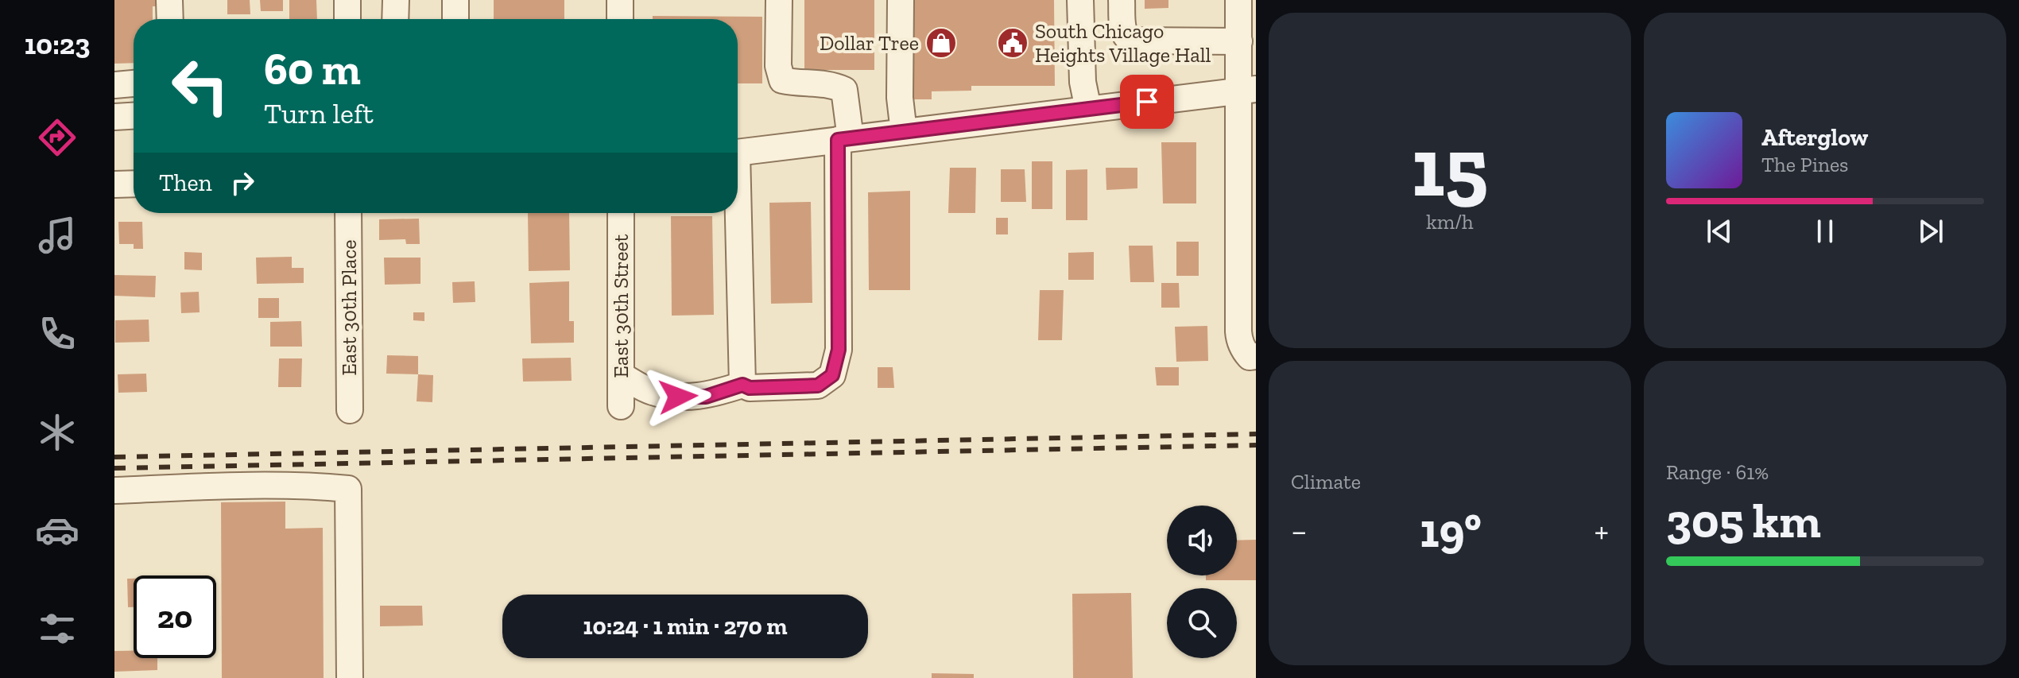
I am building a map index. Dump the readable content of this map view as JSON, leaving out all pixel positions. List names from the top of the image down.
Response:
{
  "streets": {
    "street": ["East 30th Street", "East 30th Place"]
  },
  "places": {
    "shop": ["Dollar Tree"],
    "public building": ["South Chicago Heights Village Hall"]
  },
  "page": {
    "tabs": "10:23",
    "tile": [
      ["15", "km/h"],
      "Climate",
      ["Range · 61%", "305 km"]
    ],
    "turn": ["60 m", "Turn left"],
    "song": ["Afterglow", "The Pines"],
    "then": "Then",
    "heat": ["−", "19°", "+"],
    "limit": "20",
    "trip": "10:24 · 1 min · 270 m"
  }
}
